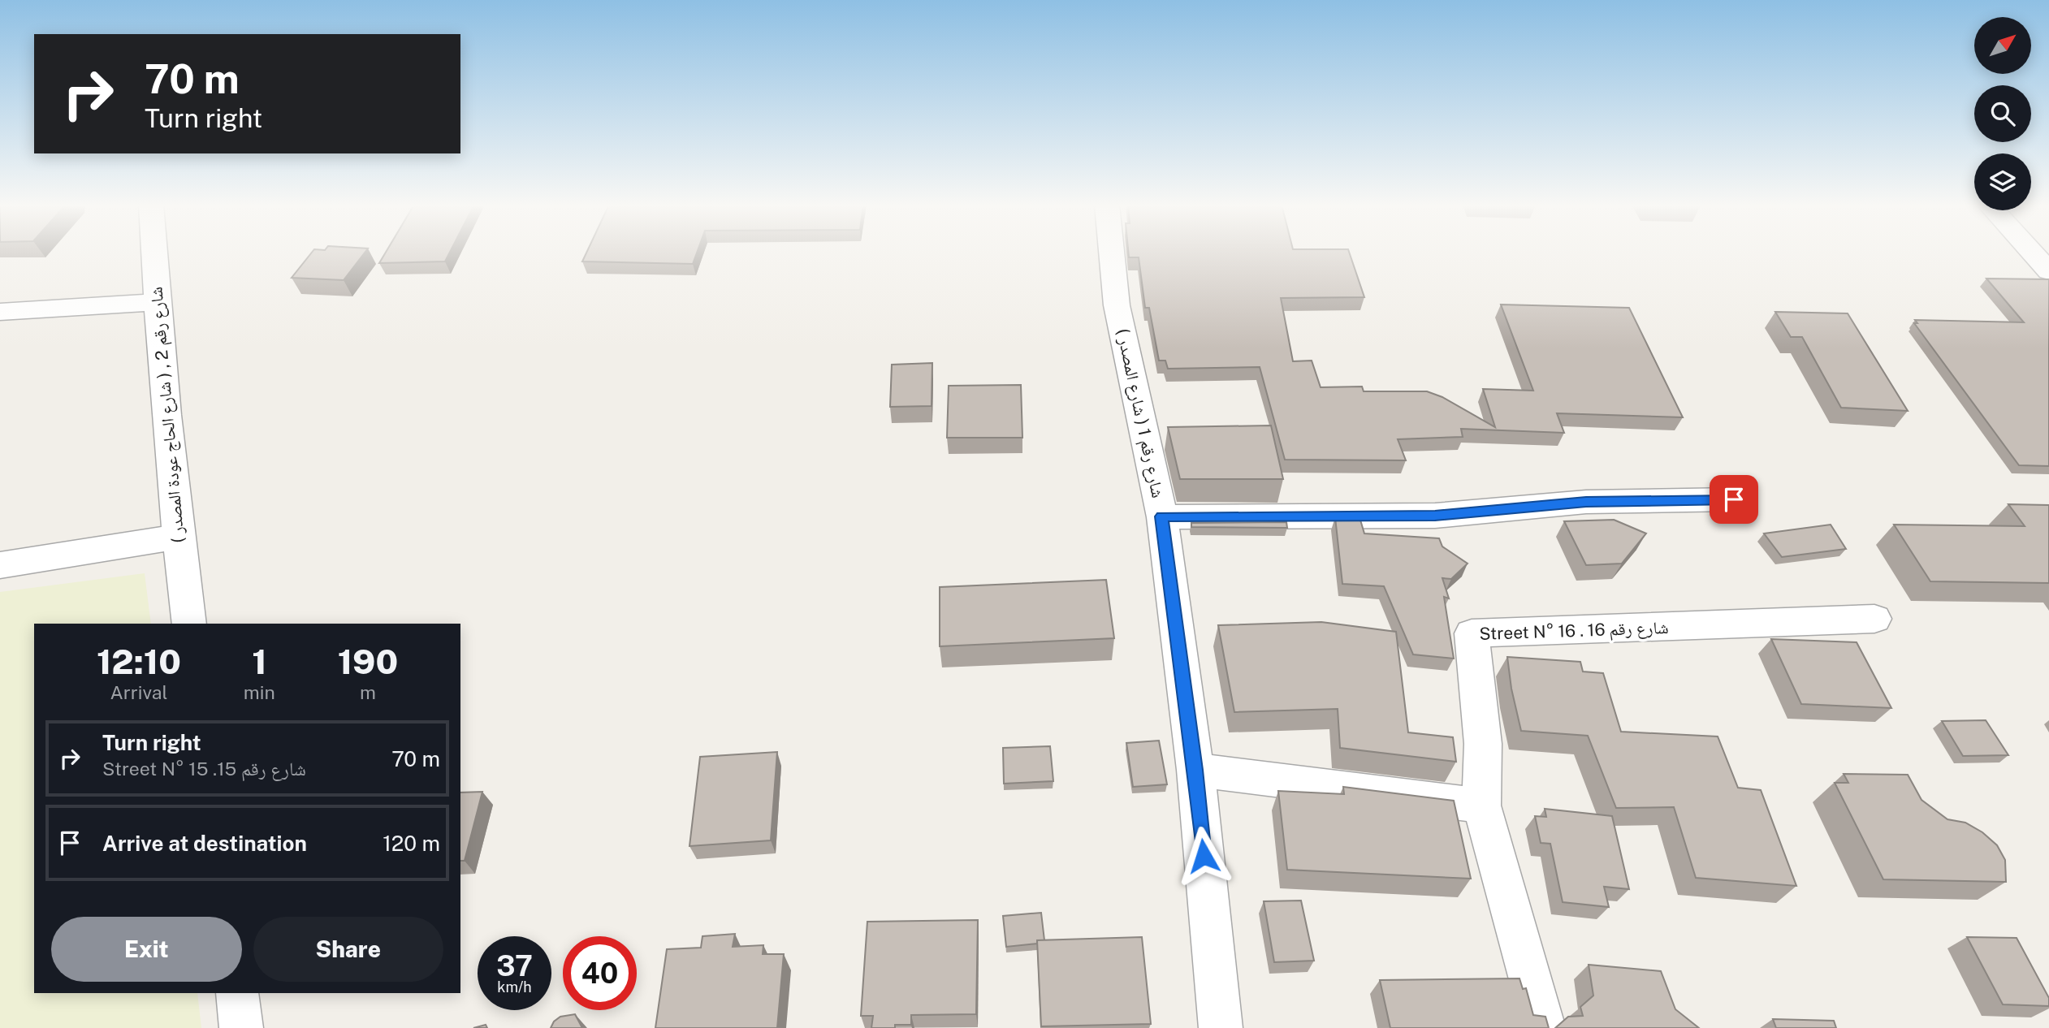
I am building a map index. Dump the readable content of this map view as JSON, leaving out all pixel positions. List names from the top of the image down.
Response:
{
  "streets": {
    "street": ["شارع رقم 1 ( شارع المصدر )", "شارع رقم 2 , ( شارع الحاج عودة المصدر )", "Street N° 16 . شارع رقم 16"]
  },
  "north": "top right",
  "page": {
    "turn": ["70 m", "Turn right"],
    "eta": [
      "12:10",
      "Arrival",
      "1",
      "min",
      "190",
      "m"
    ],
    "list": [
      {
        "name": "Turn right",
        "note": "Street N° 15 .شارع رقم 15",
        "value": "70 m"
      },
      {
        "name": "Arrive at destination",
        "value": "120 m"
      }
    ],
    "buttons": ["Exit", "Share"],
    "speed": "37 km/h",
    "limit": "40"
  }
}
